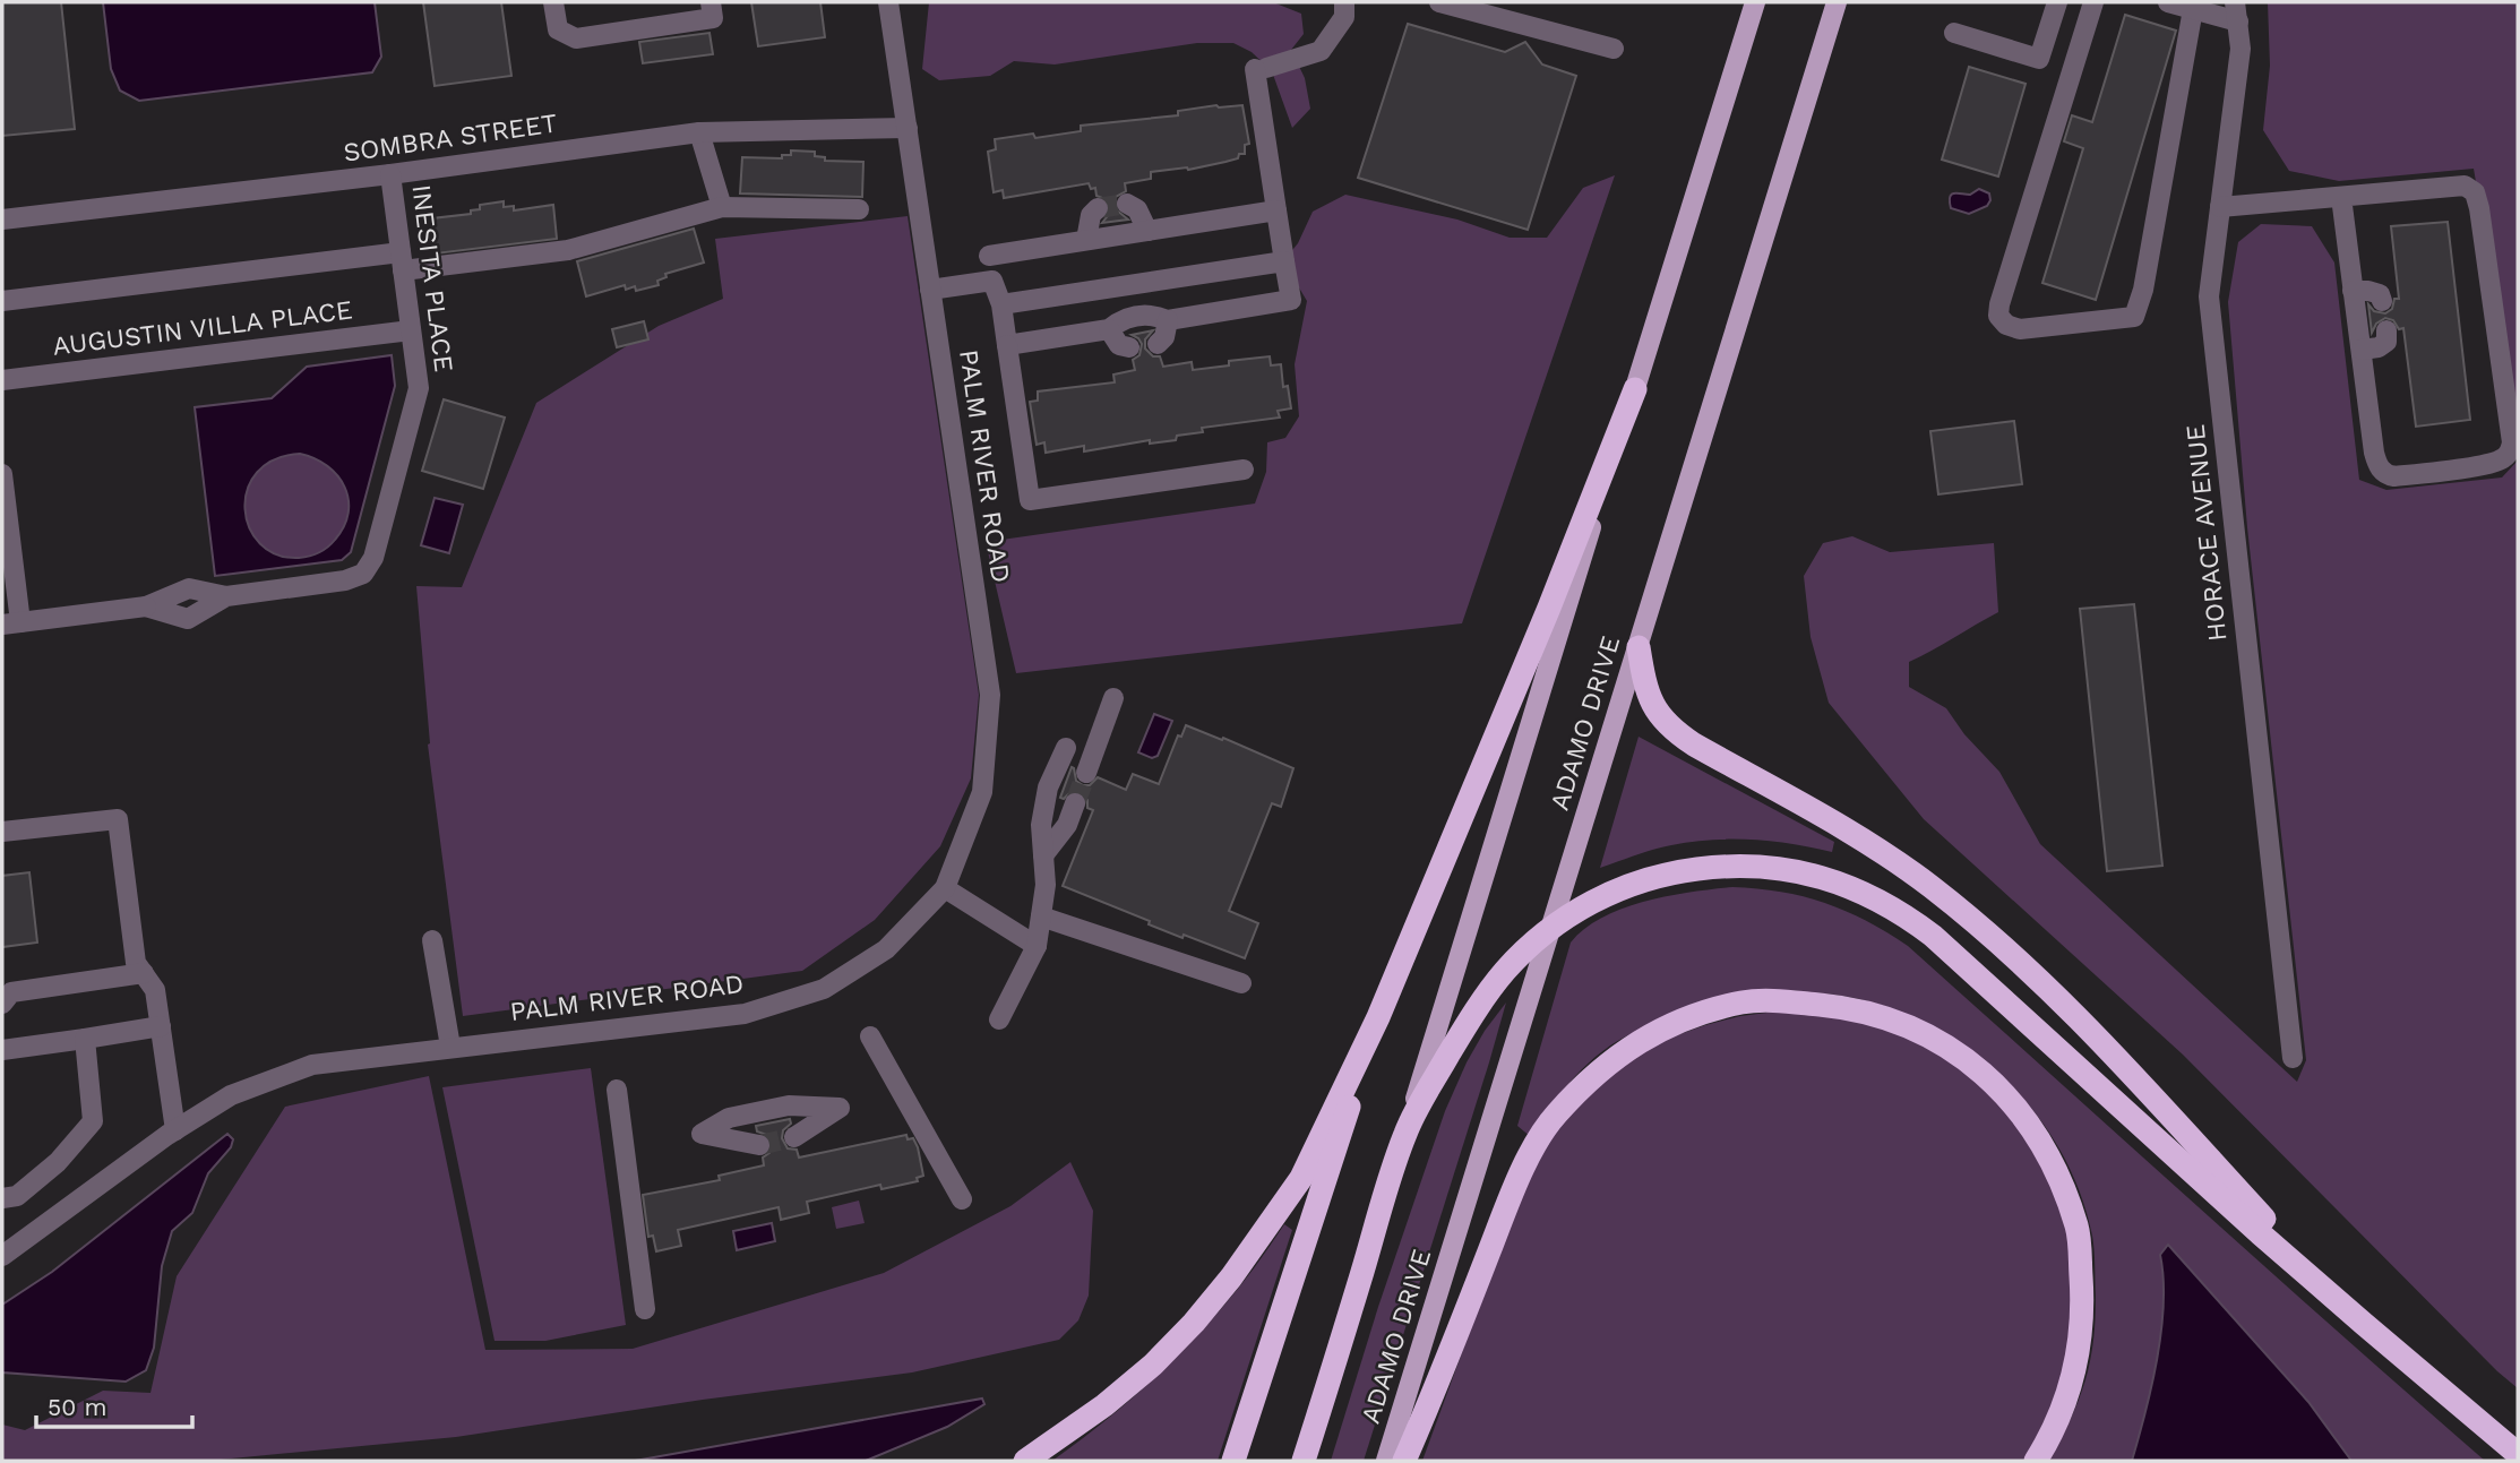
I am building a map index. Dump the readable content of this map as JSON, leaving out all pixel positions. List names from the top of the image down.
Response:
{
  "streets": {
    "main road": ["ADAMO DRIVE"],
    "street": [
      "SOMBRA STREET",
      "INESITA PLACE",
      "AUGUSTIN VILLA PLACE",
      "PALM RIVER ROAD",
      "HORACE AVENUE"
    ]
  },
  "crossings": [
    ["SOMBRA STREET", "INESITA PLACE"],
    ["SOMBRA STREET", "PALM RIVER ROAD"],
    ["INESITA PLACE", "AUGUSTIN VILLA PLACE"]
  ],
  "scale_bar": "50 m"
}
